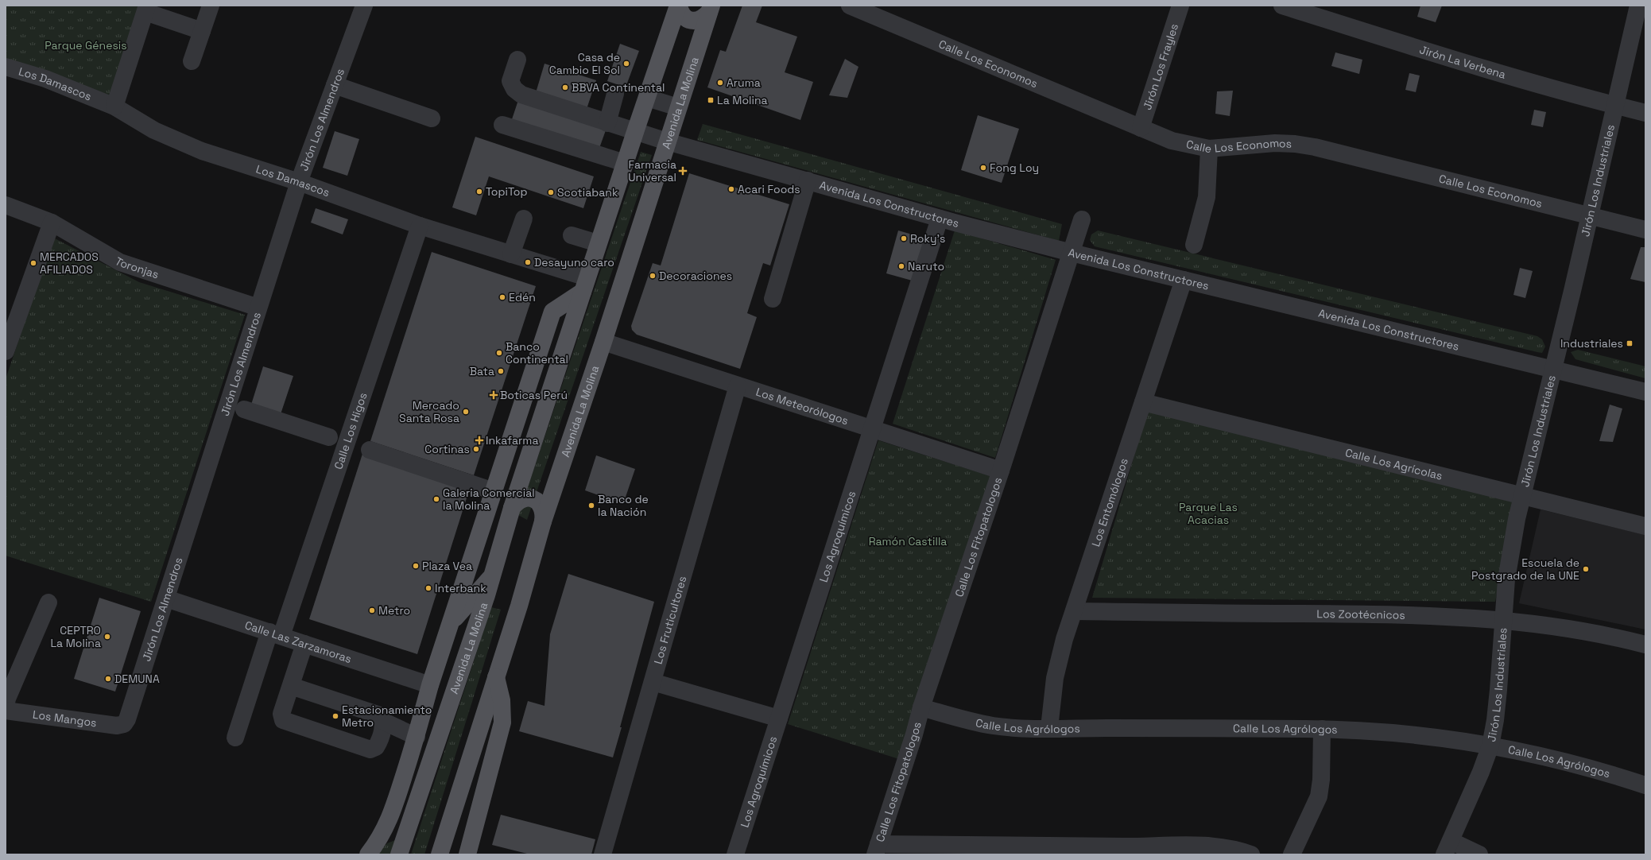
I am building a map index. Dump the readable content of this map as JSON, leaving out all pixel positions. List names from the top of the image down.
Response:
{
  "streets": {
    "main road": ["Avenida La Molina"],
    "street": [
      "Jirón La Verbena",
      "Calle Los Economos",
      "Jirón Los Frayles",
      "Los Damascos",
      "Jirón Los Almendros",
      "Jirón Los Industriales",
      "Avenida Los Constructores",
      "Toronjas",
      "Los Meteorólogos",
      "Calle Los Higos",
      "Calle Los Agrícolas",
      "Los Entomólogos",
      "Los Agroquímicos",
      "Calle Los Fitopatologos",
      "Los Zootécnicos",
      "Los Fruticultores",
      "Calle Las Zarzamoras",
      "Los Mangos",
      "Calle Los Agrólogos"
    ]
  },
  "crossings": [
    ["Jirón La Verbena", "Jirón Los Industriales"],
    ["Calle Los Economos", "Jirón Los Frayles"],
    ["Calle Los Economos", "Jirón Los Industriales"],
    ["Los Damascos", "Avenida La Molina"],
    ["Los Damascos", "Jirón Los Almendros"],
    ["Los Damascos", "Calle Los Higos"],
    ["Avenida La Molina", "Avenida Los Constructores"],
    ["Avenida La Molina", "Los Meteorólogos"],
    ["Jirón Los Almendros", "Toronjas"],
    ["Jirón Los Almendros", "Calle Las Zarzamoras"],
    ["Jirón Los Almendros", "Los Mangos"],
    ["Jirón Los Industriales", "Avenida Los Constructores"],
    ["Jirón Los Industriales", "Calle Los Agrícolas"],
    ["Jirón Los Industriales", "Los Zootécnicos"],
    ["Jirón Los Industriales", "Calle Los Agrólogos"],
    ["Avenida Los Constructores", "Los Entomólogos"],
    ["Avenida Los Constructores", "Los Agroquímicos"],
    ["Avenida Los Constructores", "Calle Los Fitopatologos"],
    ["Los Meteorólogos", "Los Agroquímicos"],
    ["Los Meteorólogos", "Calle Los Fitopatologos"],
    ["Los Meteorólogos", "Los Fruticultores"],
    ["Calle Los Higos", "Calle Las Zarzamoras"],
    ["Calle Los Agrícolas", "Los Entomólogos"],
    ["Los Entomólogos", "Los Zootécnicos"],
    ["Los Entomólogos", "Calle Los Agrólogos"],
    ["Calle Los Fitopatologos", "Calle Los Agrólogos"]
  ],
  "parks": ["Parque Génesis", "Parque Las Acacias", "Ramón Castilla"],
  "places": {
    "other": [
      "Casa de Cambio El Sol",
      "Aruma",
      "BBVA Continental",
      "Fong Loy",
      "Acari Foods",
      "TopiTop",
      "Scotiabank",
      "Roky's",
      "Desayuno caro",
      "MERCADOS AFILIADOS",
      "Naruto",
      "Decoraciones",
      "Edén",
      "Banco Continental",
      "Bata",
      "Mercado Santa Rosa",
      "Cortinas",
      "Galeria Comercial la Molina",
      "Banco de la Nación",
      "Plaza Vea",
      "Escuela de Postgrado de la UNE",
      "Interbank",
      "Metro",
      "CEPTRO La Molina",
      "DEMUNA",
      "Estacionamiento Metro"
    ],
    "transit": ["La Molina", "Industriales"],
    "health": ["Farmacia Universal", "Boticas Perú", "Inkafarma"]
  }
}
